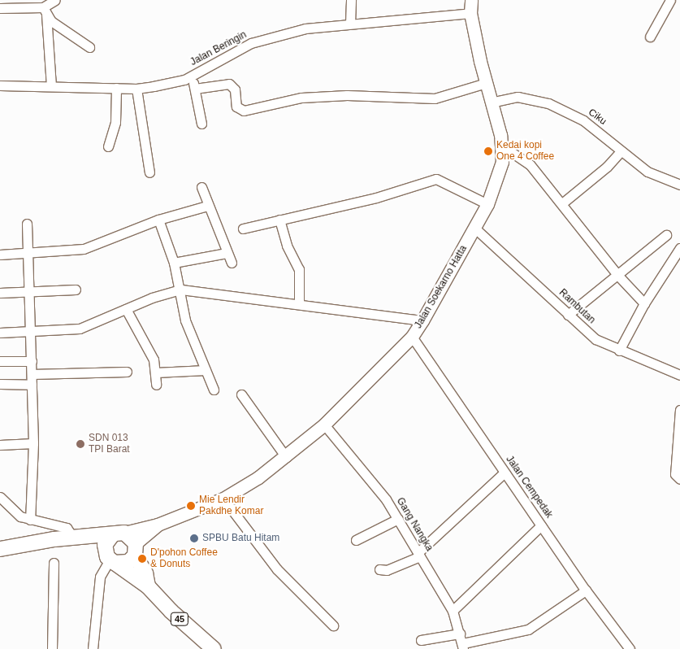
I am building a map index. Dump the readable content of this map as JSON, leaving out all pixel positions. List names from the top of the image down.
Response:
{
  "streets": {
    "highway": ["45"],
    "main road": ["Jalan Soekarno Hatta"],
    "street": [
      "Jalan Beringin",
      "Ciku",
      "Rambutan",
      "Jalan Cempedak",
      "Gang Nangka"
    ]
  },
  "crossings": [
    ["Jalan Beringin", "Jalan Soekarno Hatta"],
    ["Ciku", "Jalan Soekarno Hatta"],
    ["Jalan Soekarno Hatta", "Rambutan"],
    ["Jalan Soekarno Hatta", "Jalan Cempedak"],
    ["Jalan Soekarno Hatta", "Gang Nangka"],
    ["Jalan Soekarno Hatta", "45"]
  ],
  "places": [
    "Kedai kopi One 4 Coffee",
    "SDN 013 TPI Barat",
    "Mie Lendir Pakdhe Komar",
    "SPBU Batu Hitam",
    "D'pohon Coffee & Donuts"
  ]
}
